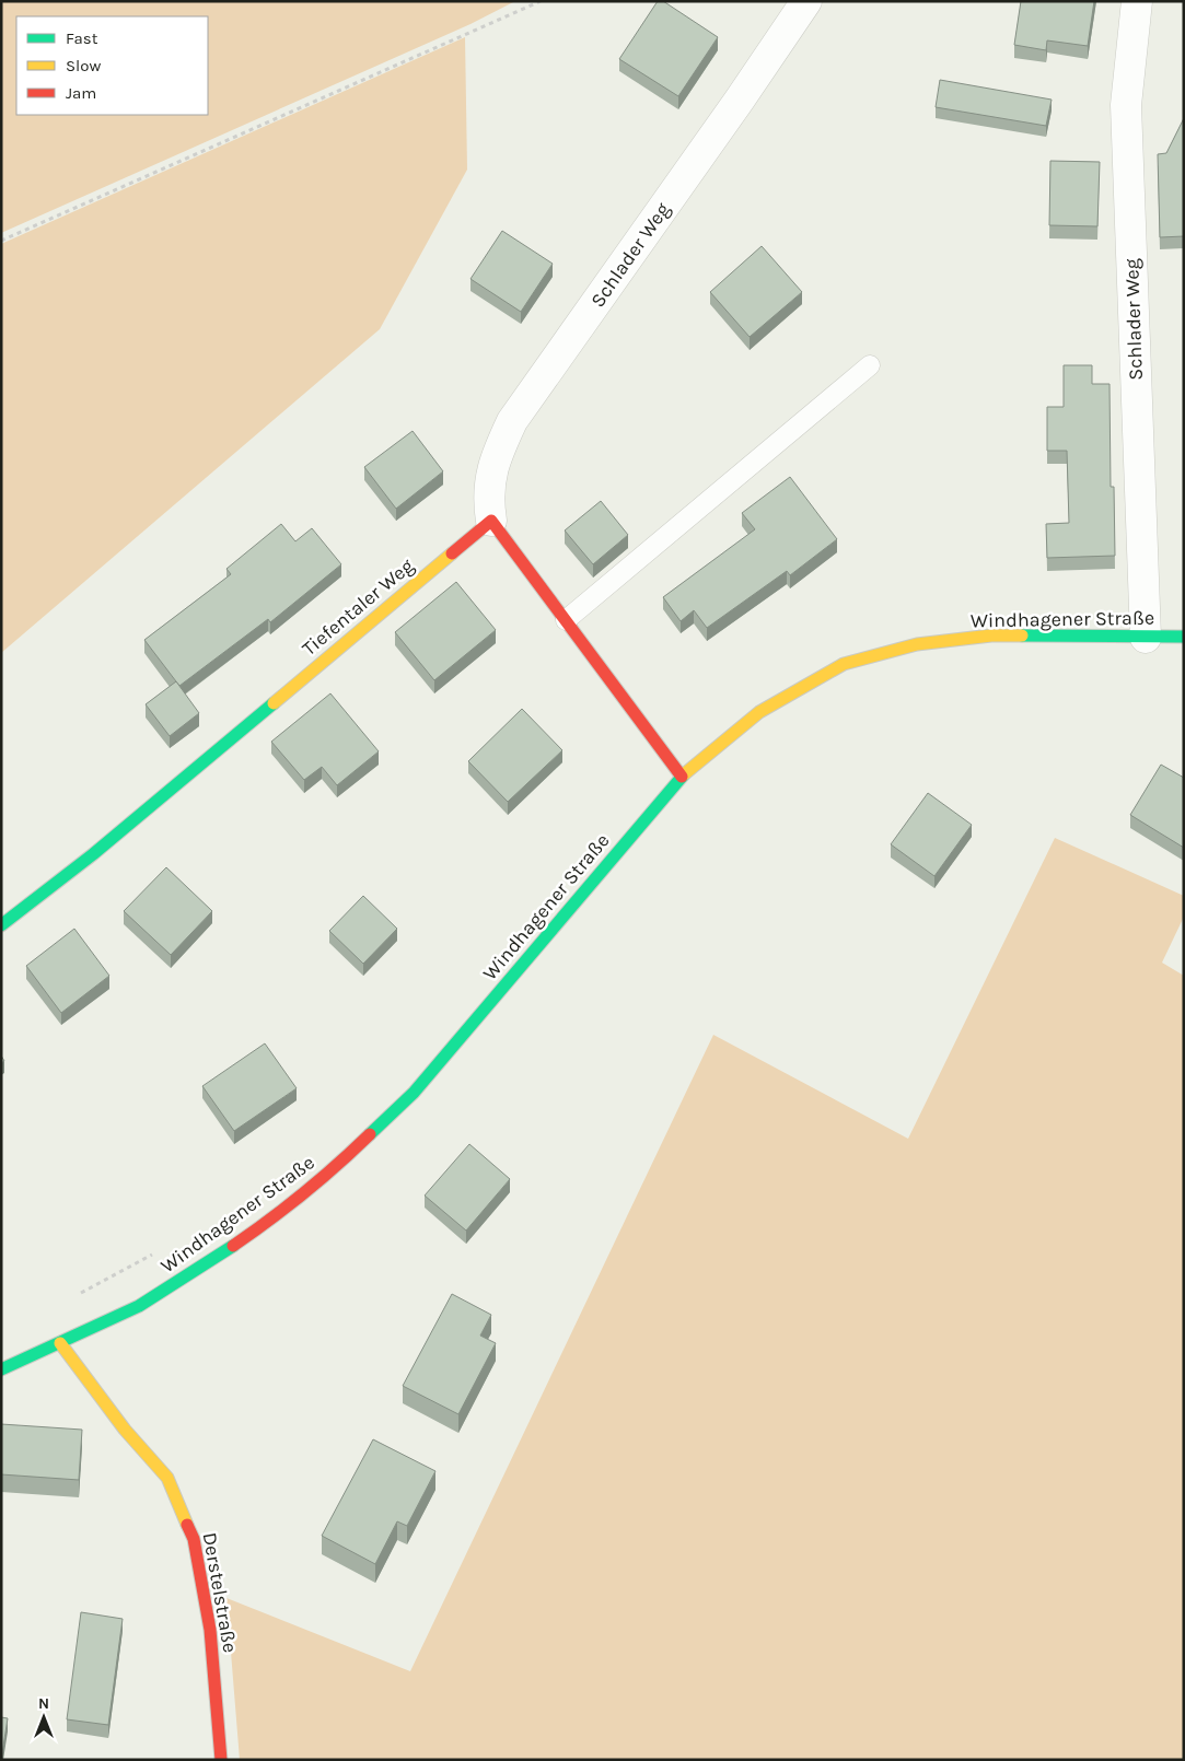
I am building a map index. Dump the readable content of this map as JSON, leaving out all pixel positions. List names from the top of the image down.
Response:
{
  "streets": {
    "main road": ["Tiefentaler Weg", "Windhagener Straße", "Derstelstraße"],
    "street": ["Schlader Weg"]
  },
  "crossings": [
    ["Schlader Weg", "Tiefentaler Weg"],
    ["Schlader Weg", "Windhagener Straße"],
    ["Windhagener Straße", "Derstelstraße"]
  ],
  "legend": ["Fast", "Slow", "Jam"],
  "north": "top"
}
